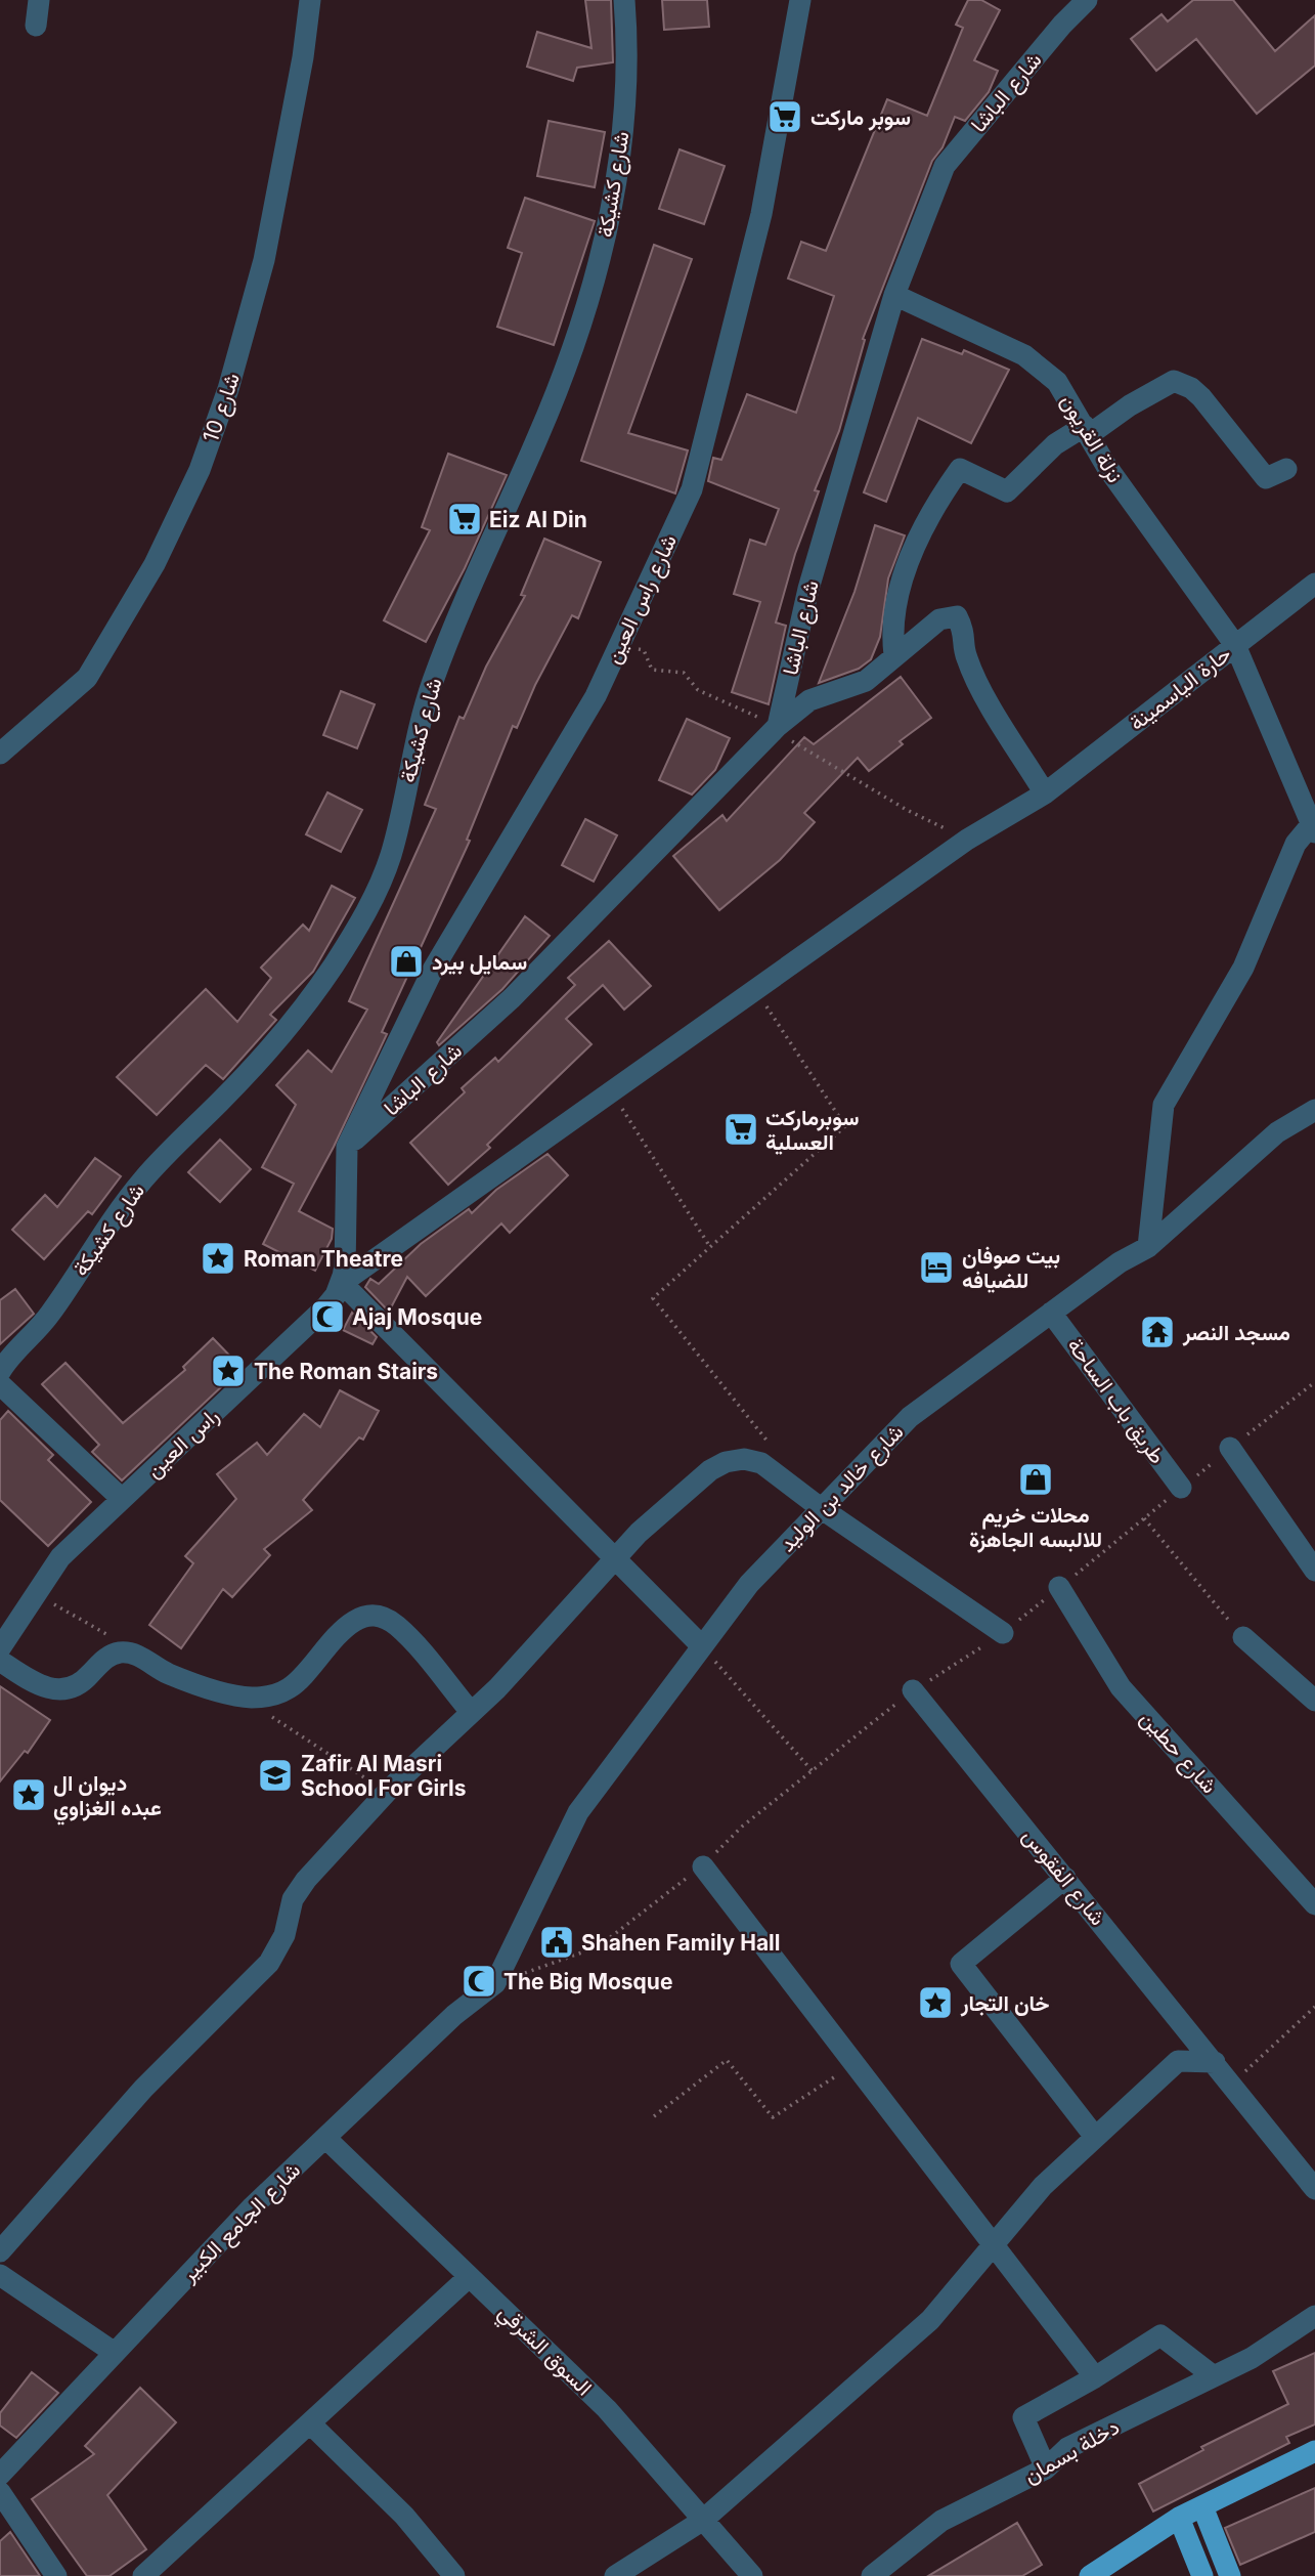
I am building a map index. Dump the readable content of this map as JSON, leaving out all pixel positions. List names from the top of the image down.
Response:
{
  "streets": {
    "street": [
      "شارع الباشا",
      "شارع كشيكة",
      "شارع 10",
      "نزلة القريون",
      "شارع راس العين",
      "حارة الياسمينة",
      "طريق باب الساحة",
      "راس العين",
      "شارع خالد بن الوليد",
      "شارع حطين",
      "شارع الفقوس",
      "شارع الجامع الكبير",
      "السوق الشرقي",
      "دخلة بسمان"
    ]
  },
  "crossings": [
    ["شارع الباشا", "نزلة القريون"],
    ["شارع الباشا", "شارع راس العين"],
    ["شارع الباشا", "راس العين"],
    ["نزلة القريون", "حارة الياسمينة"],
    ["شارع راس العين", "راس العين"],
    ["حارة الياسمينة", "راس العين"],
    ["طريق باب الساحة", "شارع خالد بن الوليد"],
    ["شارع خالد بن الوليد", "شارع الجامع الكبير"],
    ["شارع الجامع الكبير", "السوق الشرقي"]
  ],
  "places": {
    "supermarket": ["سوبر ماركت", "Eiz Al Din", "سوبرماركت العسلية"],
    "shop": ["سمايل بيرد", "محلات خريم للالبسه الجاهزة"],
    "place": [
      "Roman Theatre",
      "The Roman Stairs",
      "ديوان ال عبده الغزاوي",
      "خان التجار"
    ],
    "hotel": ["بيت صوفان للضيافه"],
    "mosque": ["Ajaj Mosque", "The Big Mosque"],
    "temple": ["مسجد النصر"],
    "school or university": ["Zafir Al Masri School For Girls"],
    "public building": ["Shahen Family Hall"]
  }
}
